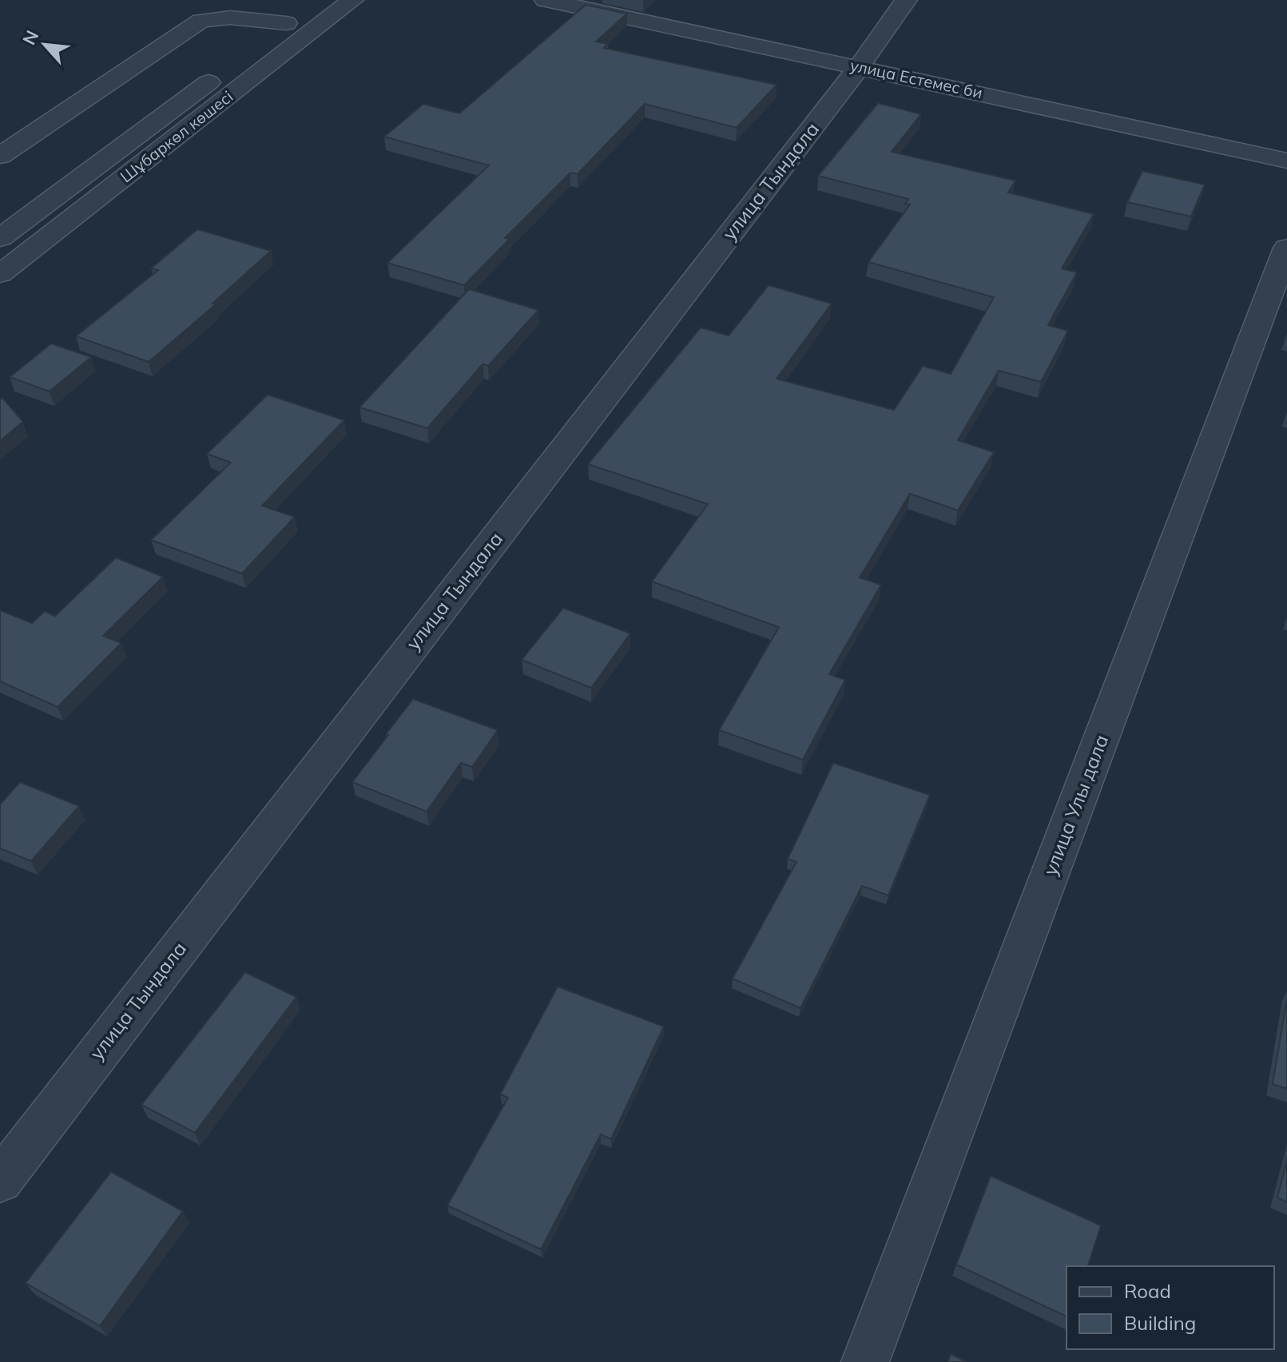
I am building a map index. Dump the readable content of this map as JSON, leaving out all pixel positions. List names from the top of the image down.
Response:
{
  "streets": {
    "street": [
      "улица Естемес би",
      "Шұбаркөл көшесі",
      "улица Тындала",
      "улица Улы дала"
    ]
  },
  "crossings": [
    ["улица Естемес би", "улица Тындала"]
  ],
  "legend": ["Road", "Building"],
  "north": "top left"
}
